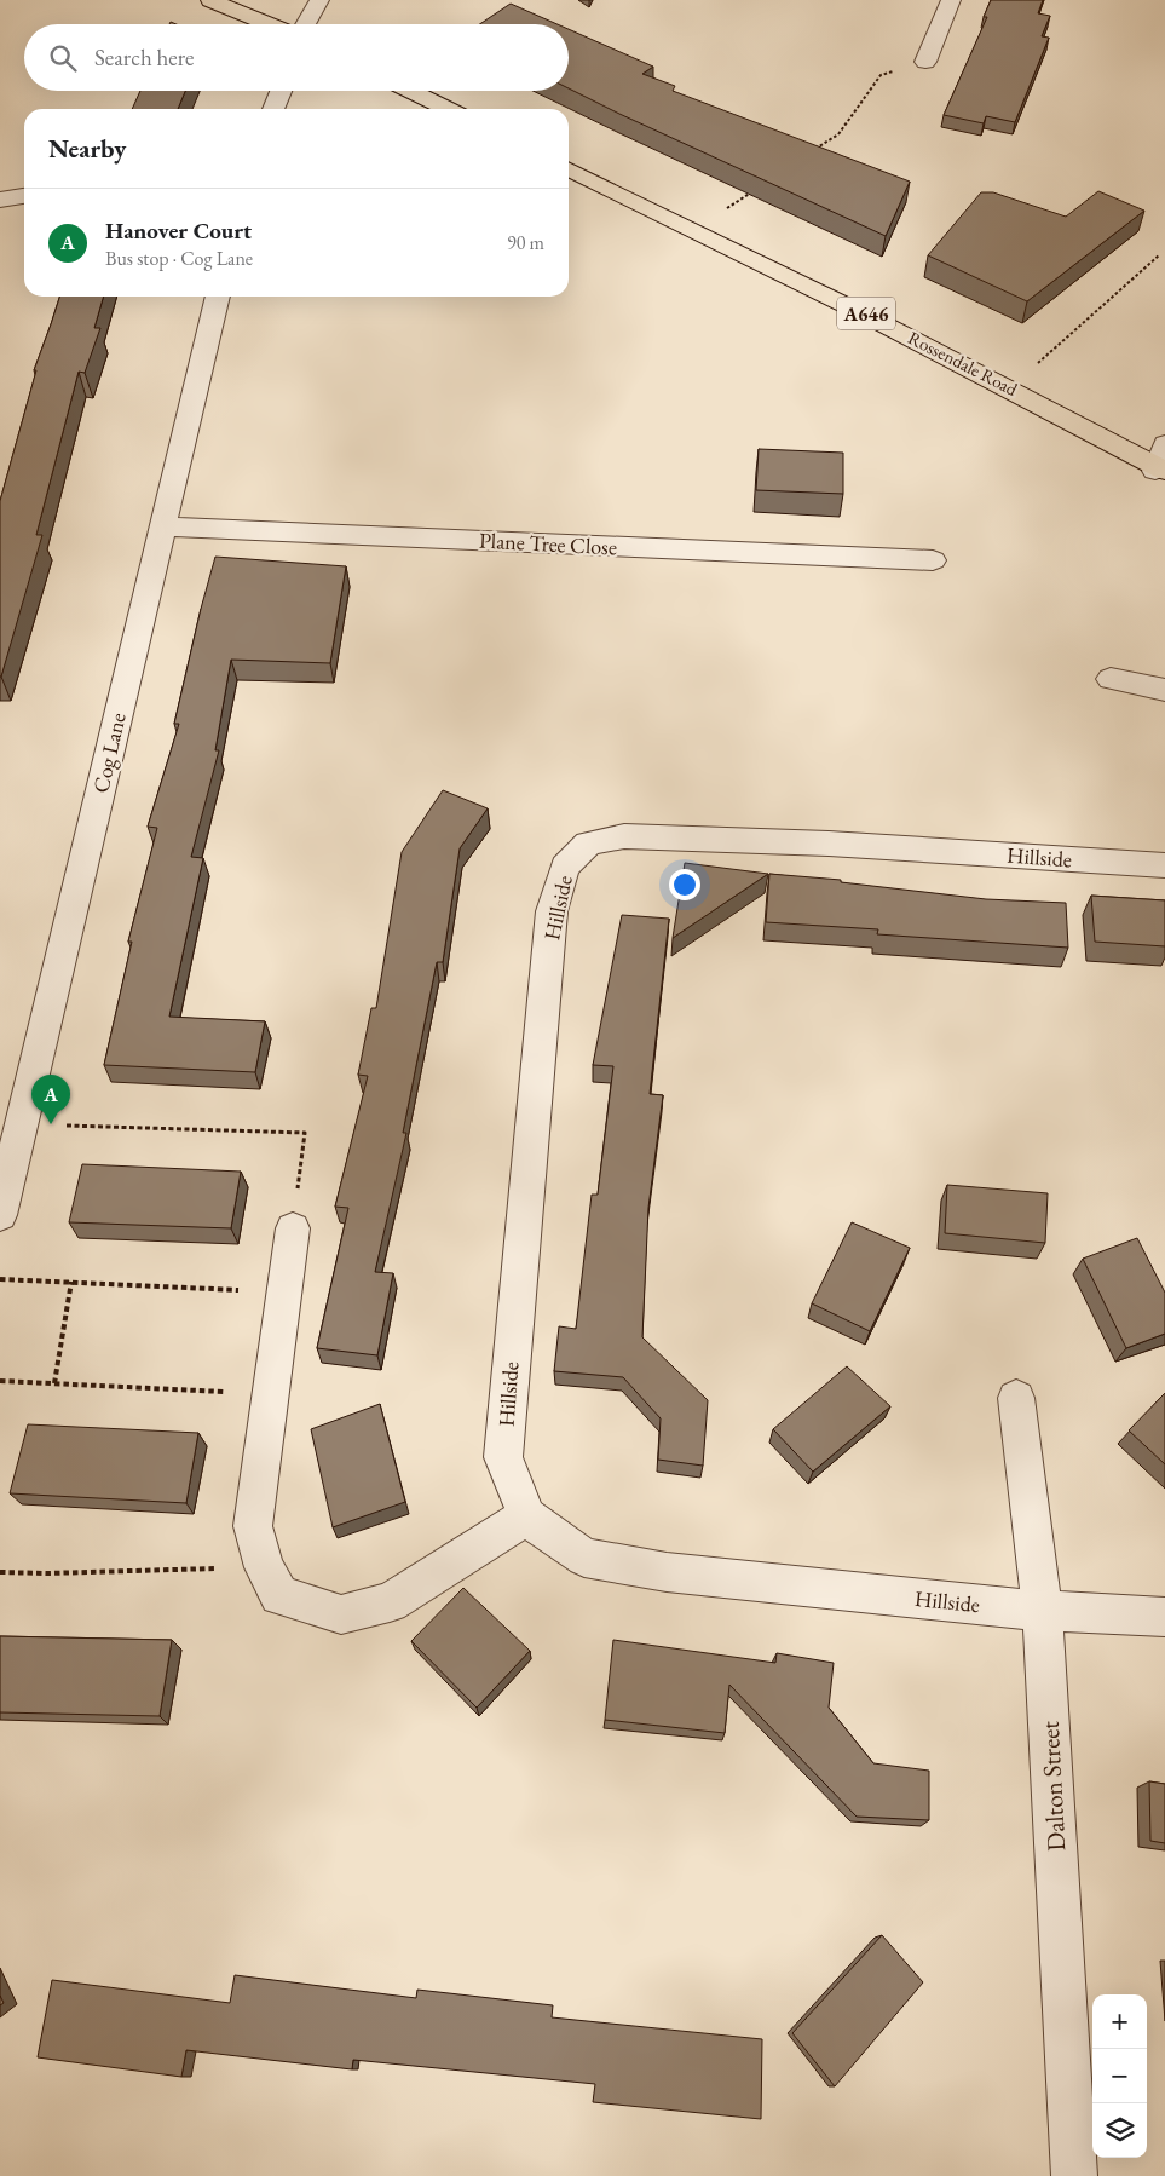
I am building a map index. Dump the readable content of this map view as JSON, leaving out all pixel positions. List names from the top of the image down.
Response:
{
  "streets": {
    "highway": ["A646", "Rossendale Road"],
    "street": [
      "Plane Tree Close",
      "Cog Lane",
      "Hillside",
      "Dalton Street"
    ]
  },
  "crossings": [
    ["Plane Tree Close", "Cog Lane"],
    ["Hillside", "Dalton Street"]
  ],
  "page": {
    "search": "Search here",
    "heading": "Nearby",
    "list": [
      {
        "mark": "A",
        "name": "Hanover Court",
        "note": "Bus stop · Cog Lane",
        "value": "90 m"
      }
    ],
    "pins": "A",
    "map_buttons": ["+", "−"]
  }
}
